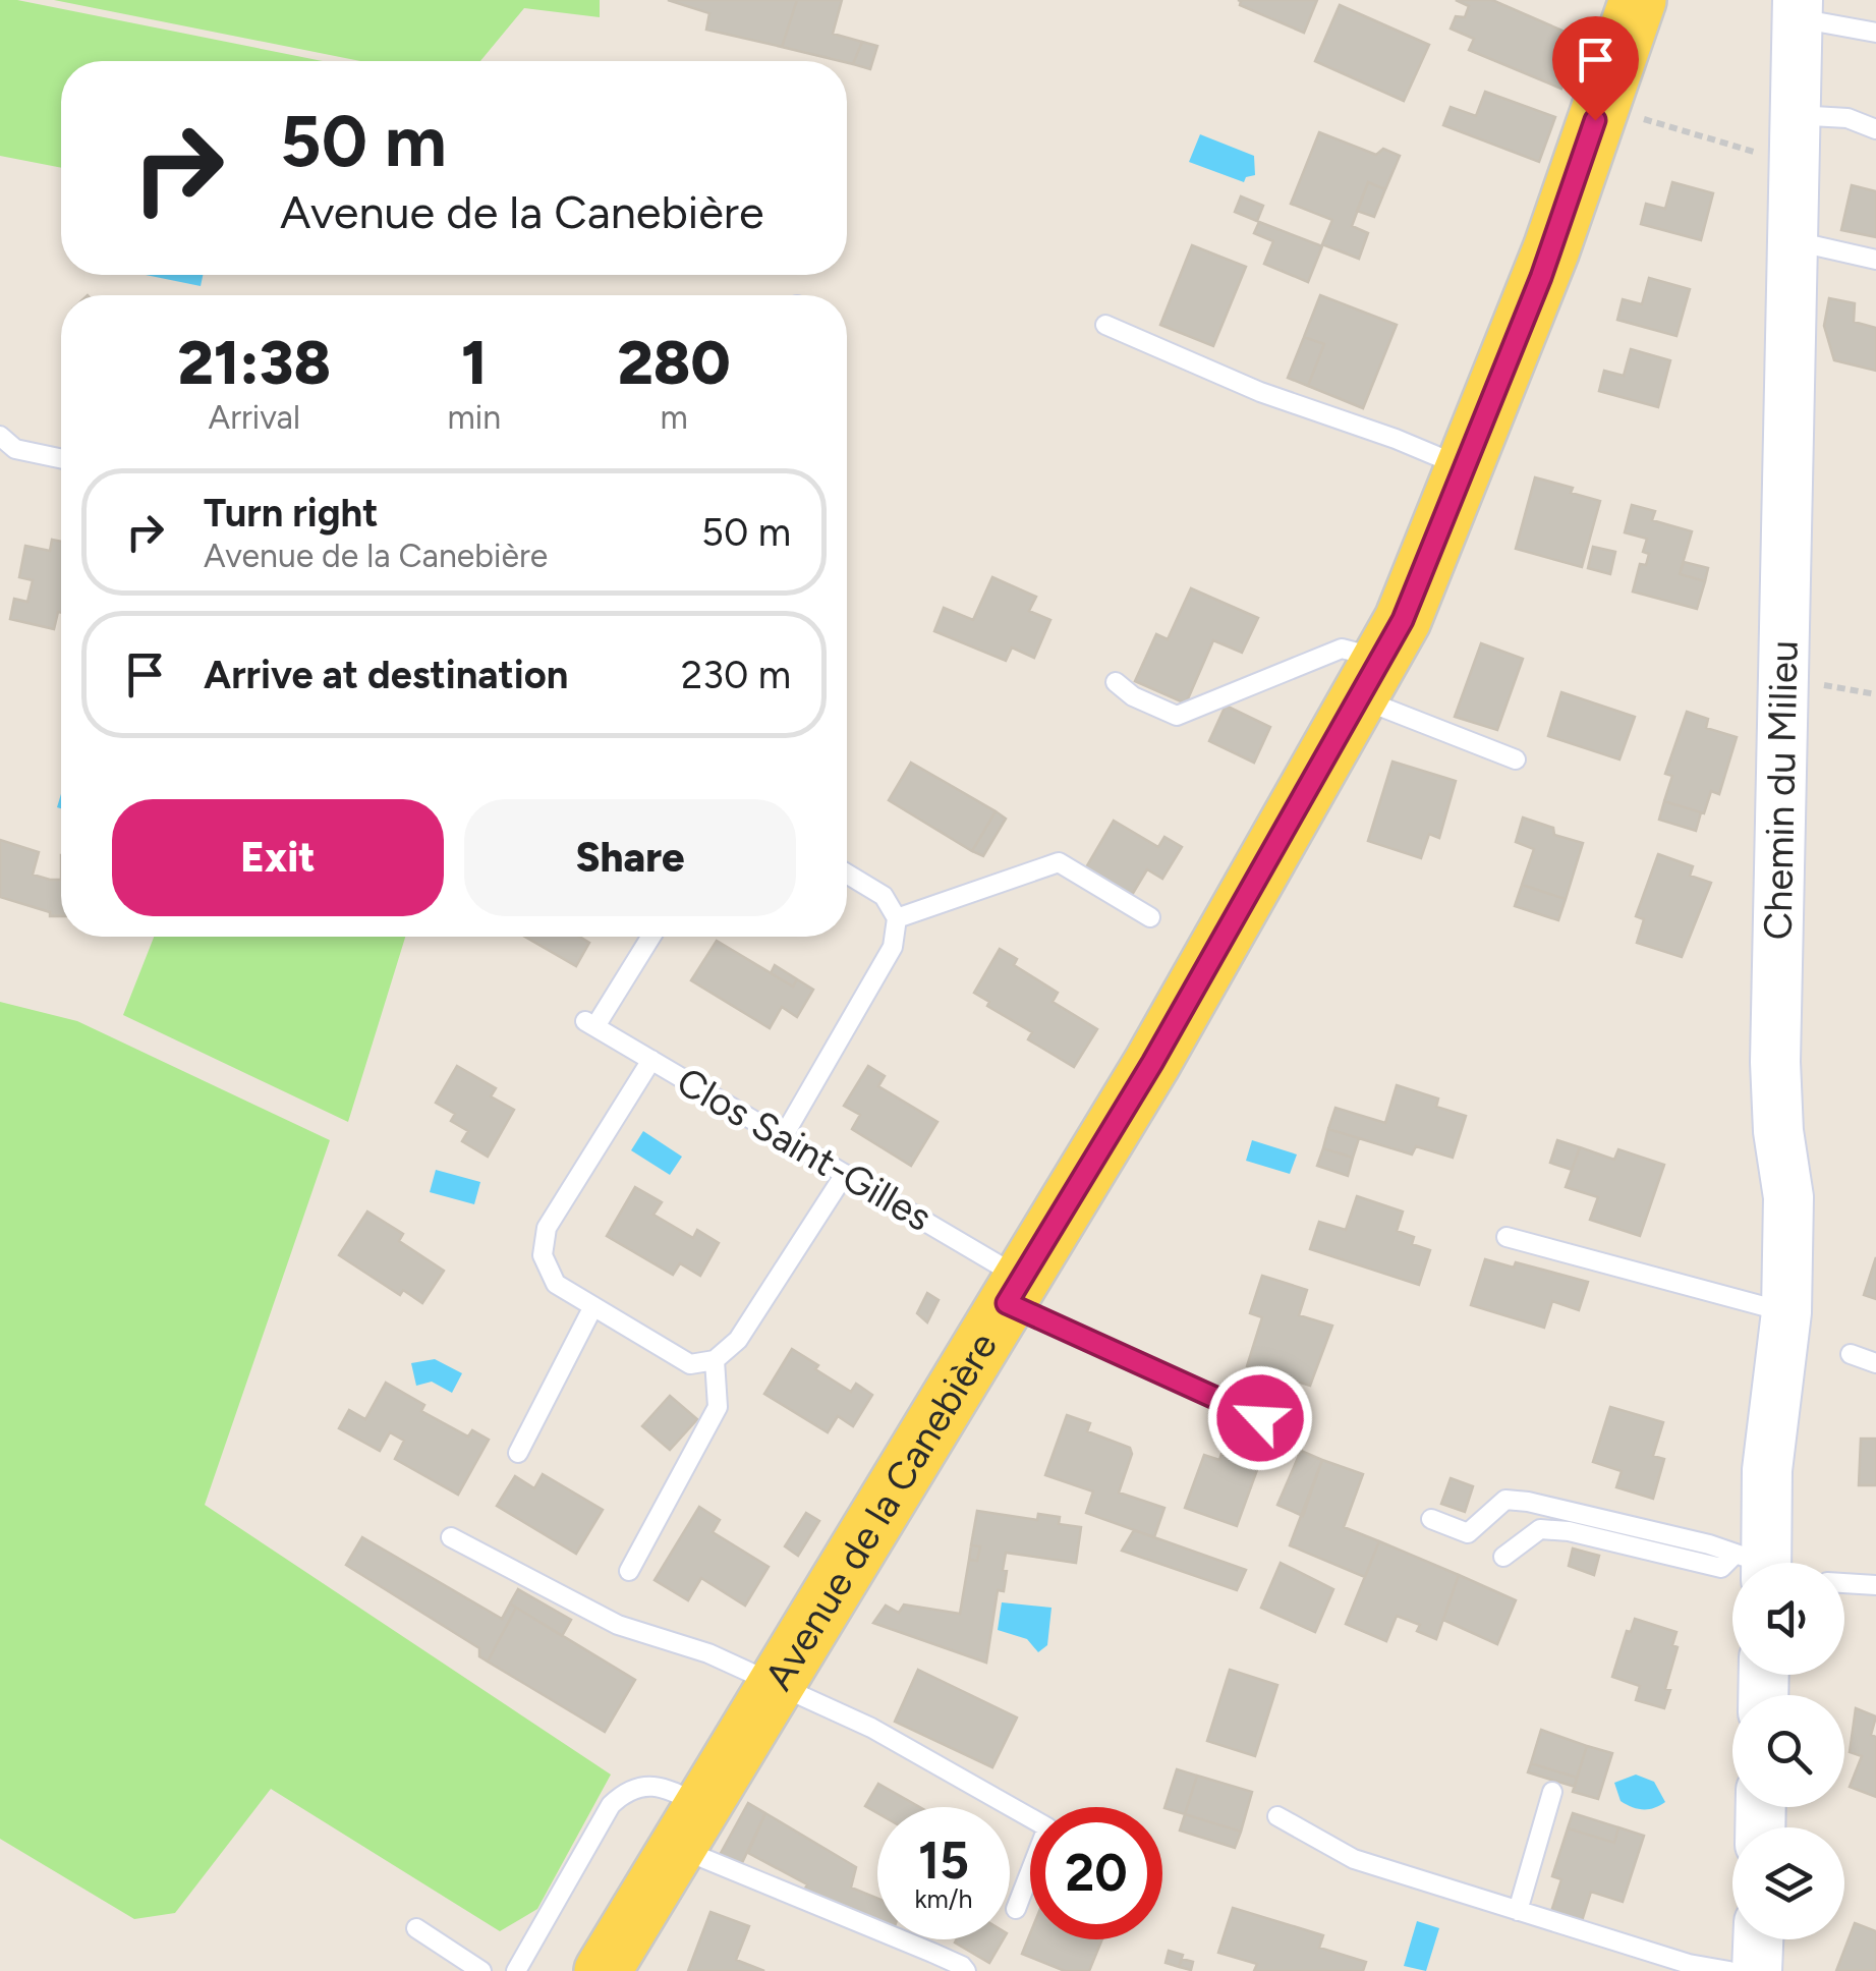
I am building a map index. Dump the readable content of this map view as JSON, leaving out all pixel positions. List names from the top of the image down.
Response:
{
  "streets": {
    "main road": ["Avenue de la Canebière"],
    "street": ["Chemin du Milieu"],
    "lane": ["Clos Saint-Gilles"]
  },
  "crossings": [
    ["Clos Saint-Gilles", "Avenue de la Canebière"]
  ],
  "page": {
    "turn": ["50 m", "Avenue de la Canebière"],
    "eta": [
      "21:38",
      "Arrival",
      "1",
      "min",
      "280",
      "m"
    ],
    "list": [
      {
        "name": "Turn right",
        "note": "Avenue de la Canebière",
        "value": "50 m"
      },
      {
        "name": "Arrive at destination",
        "value": "230 m"
      }
    ],
    "buttons": ["Exit", "Share"],
    "speed": "15 km/h",
    "limit": "20"
  }
}
